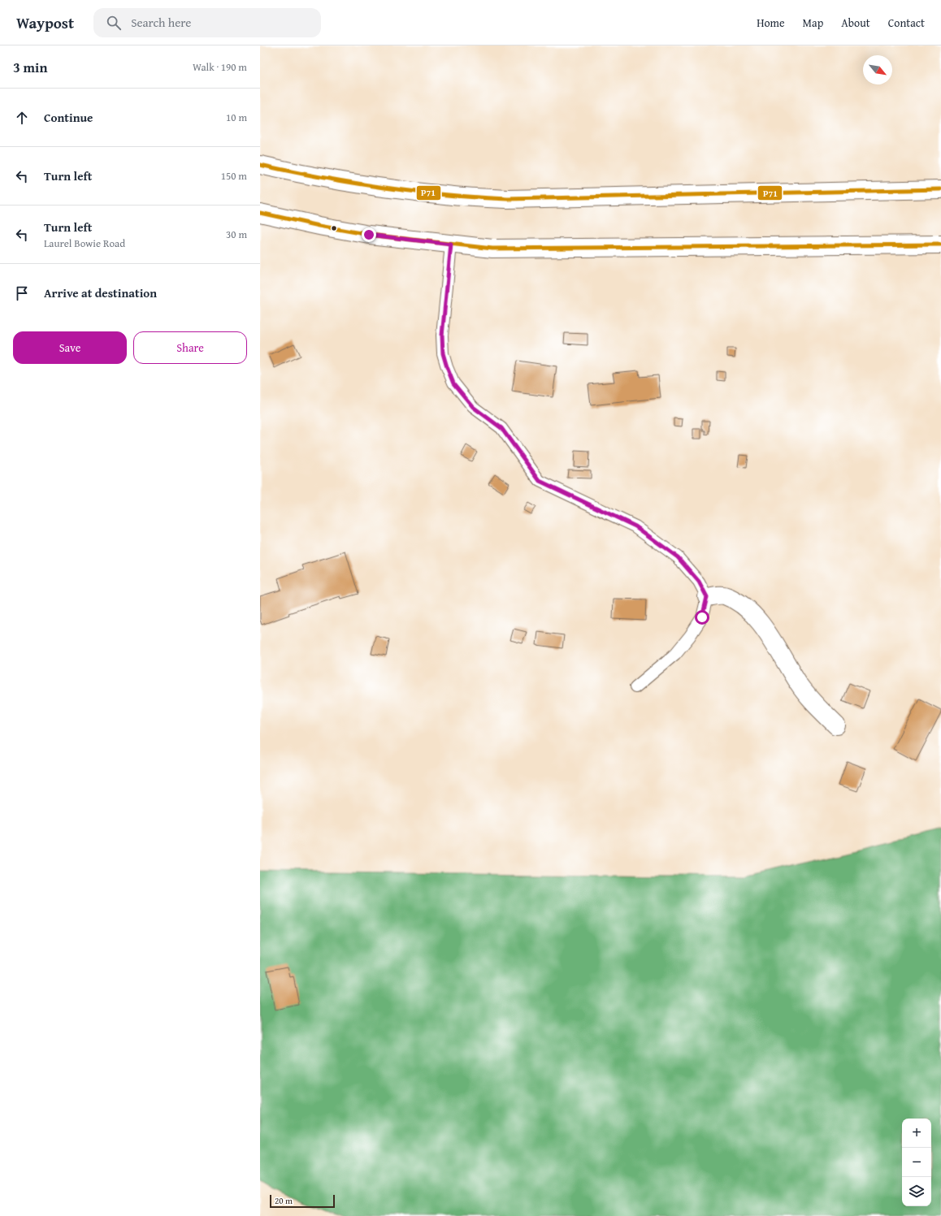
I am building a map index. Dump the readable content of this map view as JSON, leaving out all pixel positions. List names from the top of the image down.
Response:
{
  "lines": ["transit line P71"],
  "scale_bar": "20 m",
  "north": "bottom right",
  "page": {
    "header": "Waypost",
    "search": "Search here",
    "nav": [
      "Home",
      "Map",
      "About",
      "Contact"
    ],
    "heading": ["3 min", "Walk · 190 m"],
    "list": [
      ["Continue", "10 m"],
      ["Turn left", "150 m"],
      ["Turn left", "Laurel Bowie Road", "30 m"],
      "Arrive at destination"
    ],
    "buttons": ["Save", "Share"],
    "map_buttons": ["+", "−"],
    "scale": "20 m"
  }
}
